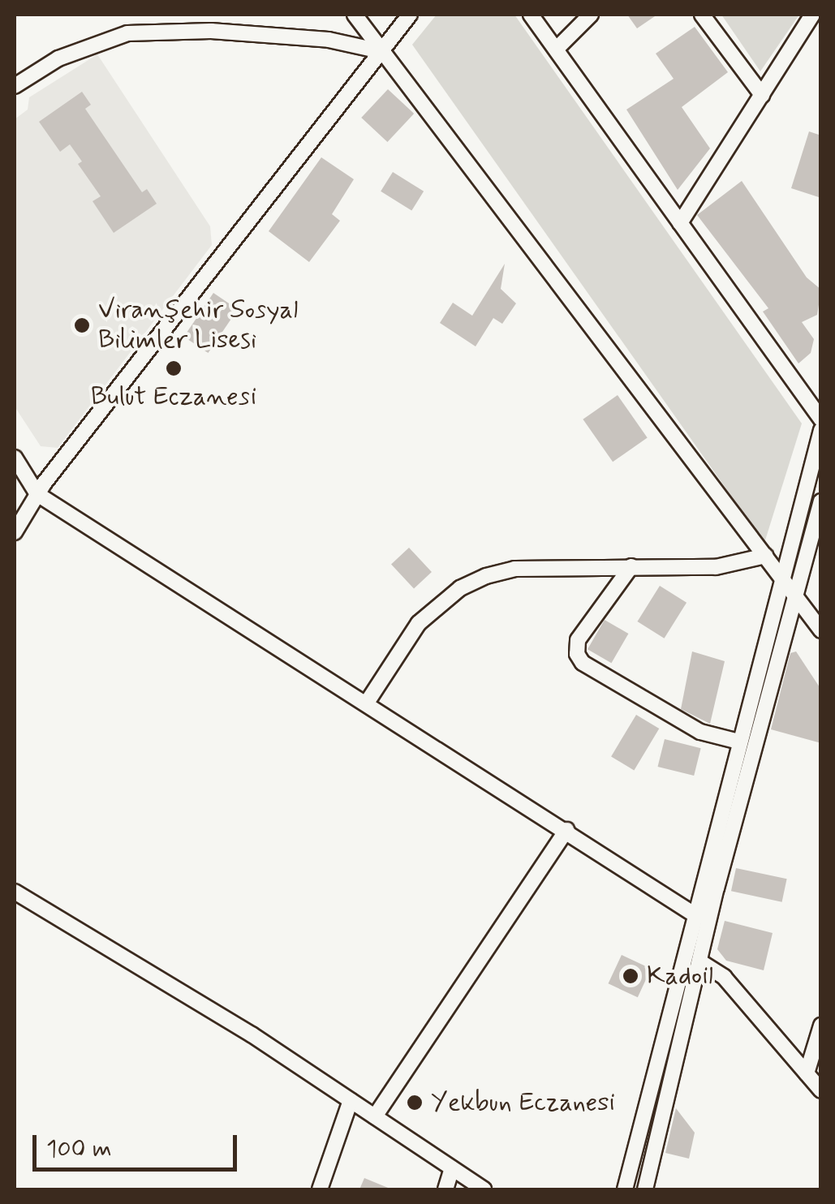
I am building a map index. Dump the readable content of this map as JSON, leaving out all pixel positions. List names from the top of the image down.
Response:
{
  "places": [
    "Viranşehir Sosyal Bilimler Lisesi",
    "Bulut Eczanesi",
    "Kadoil",
    "Yekbun Eczanesi"
  ],
  "scale_bar": "100 m"
}
